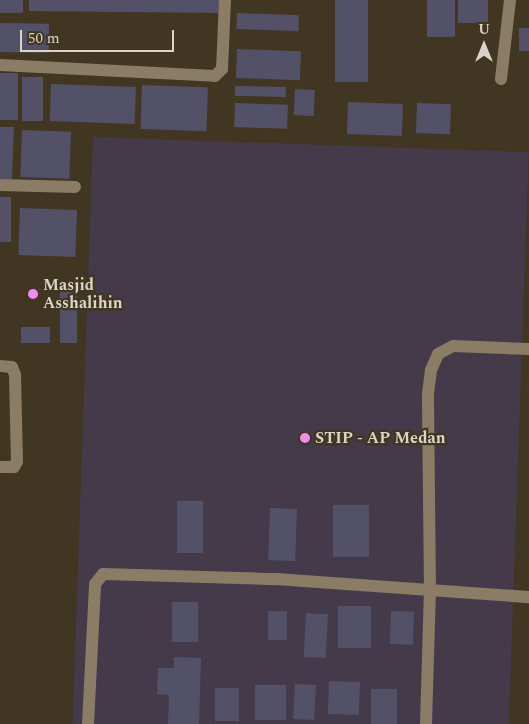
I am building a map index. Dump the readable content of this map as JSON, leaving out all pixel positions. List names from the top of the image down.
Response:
{
  "places": ["Masjid Asshalihin", "STIP - AP Medan"],
  "scale_bar": "50 m",
  "north": "top"
}
